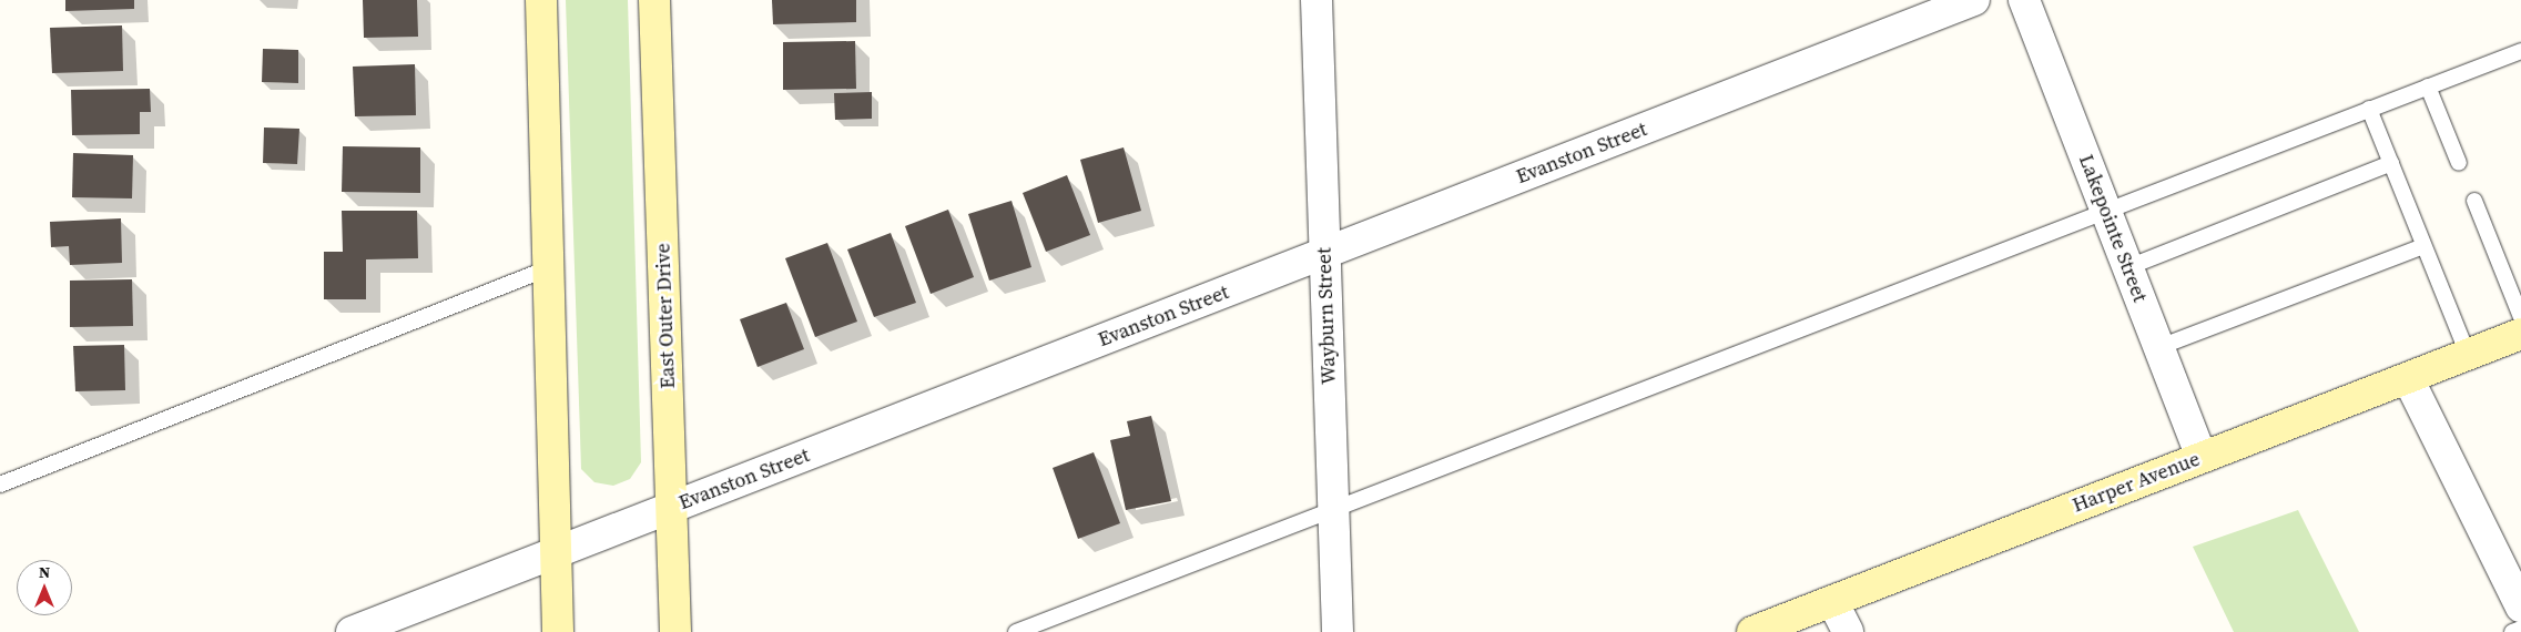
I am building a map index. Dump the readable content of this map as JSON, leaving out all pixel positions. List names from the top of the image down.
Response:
{
  "streets": {
    "street": [
      "Evanston Street",
      "Lakepointe Street",
      "East Outer Drive",
      "Wayburn Street",
      "Harper Avenue"
    ]
  },
  "crossings": [
    ["Evanston Street", "East Outer Drive"],
    ["Evanston Street", "Wayburn Street"],
    ["Lakepointe Street", "Harper Avenue"]
  ],
  "north": "top"
}
